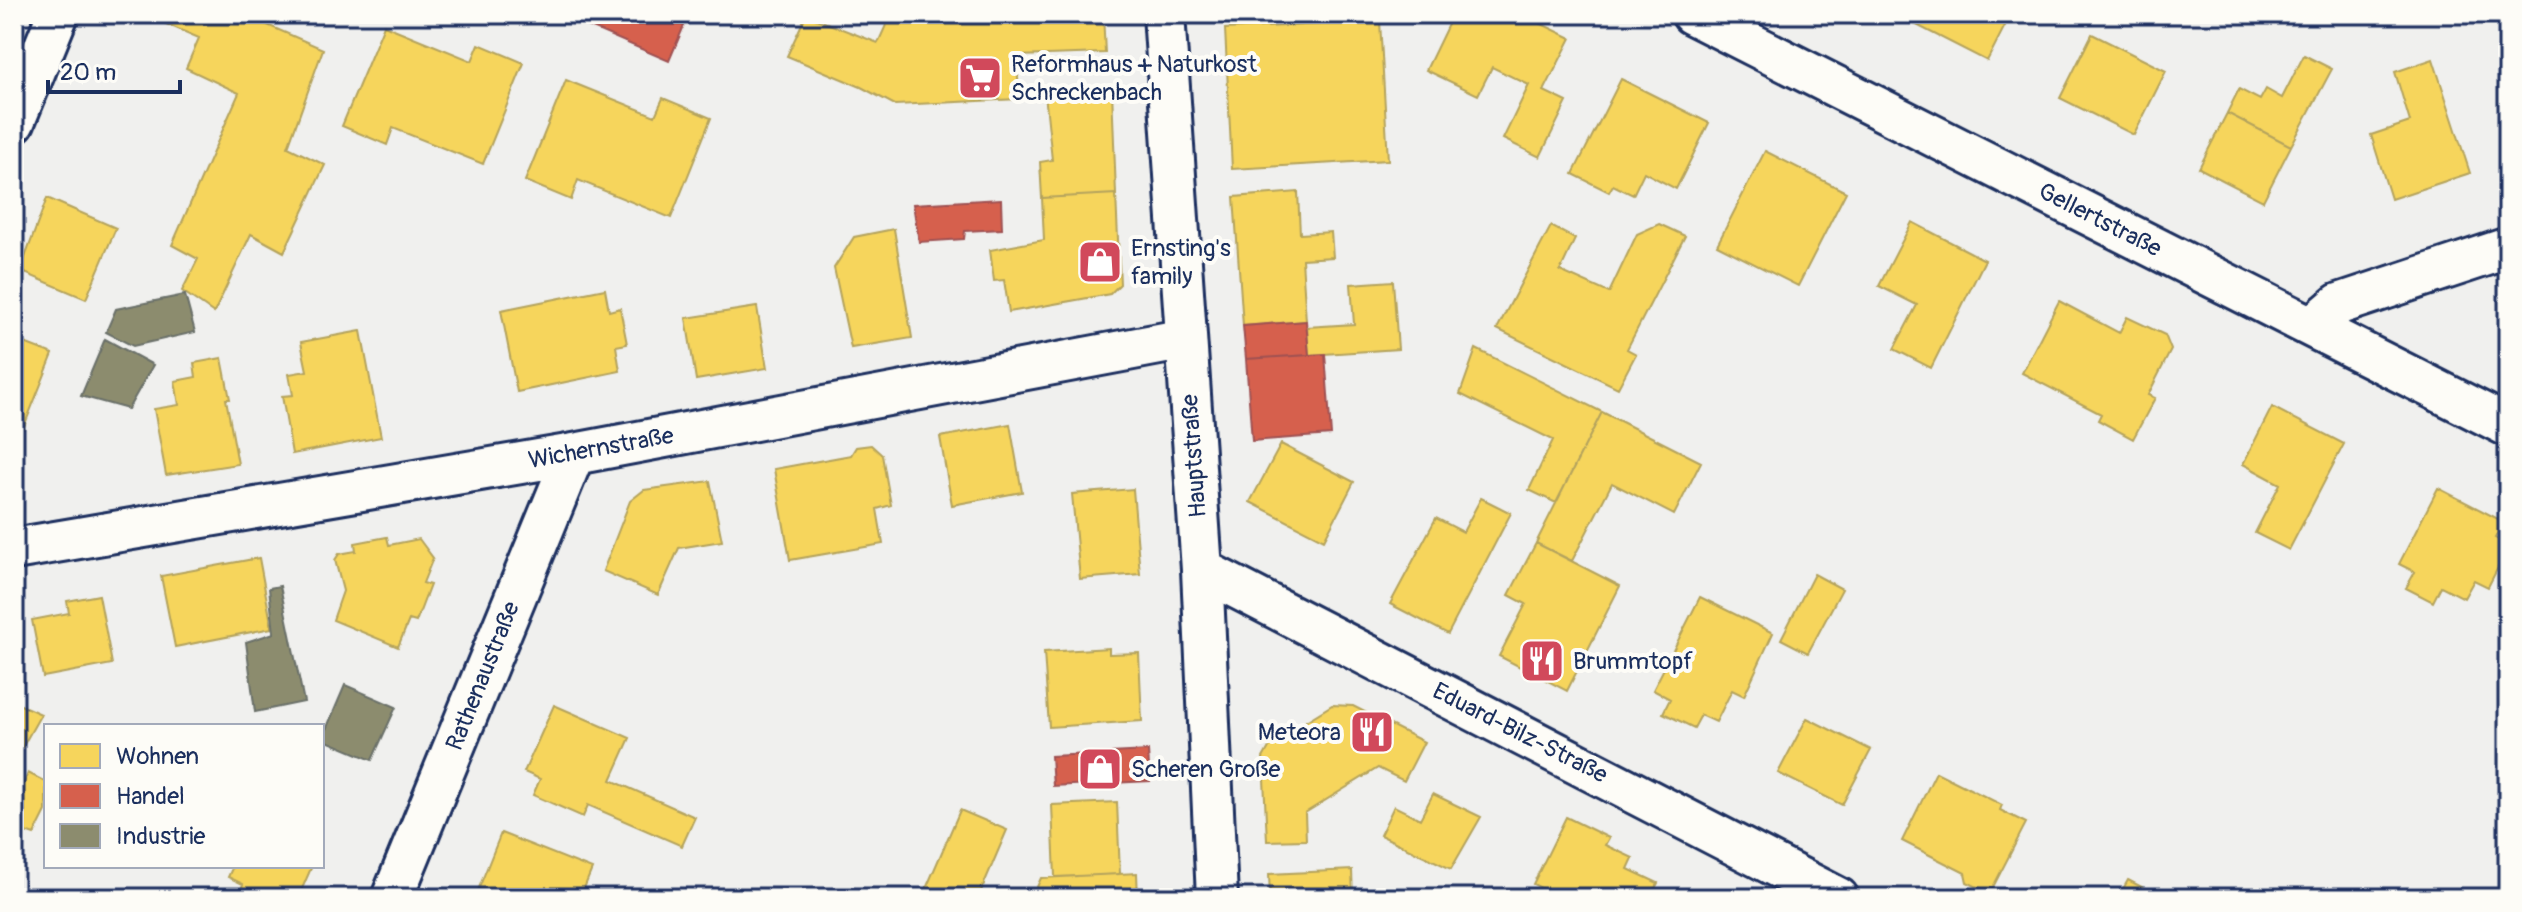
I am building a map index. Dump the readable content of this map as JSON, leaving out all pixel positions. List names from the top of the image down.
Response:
{
  "streets": {
    "street": [
      "Gellertstraße",
      "Wichernstraße",
      "Hauptstraße",
      "Rathenaustraße",
      "Eduard-Bilz-Straße"
    ]
  },
  "crossings": [
    ["Wichernstraße", "Hauptstraße"],
    ["Wichernstraße", "Rathenaustraße"],
    ["Hauptstraße", "Eduard-Bilz-Straße"]
  ],
  "places": {
    "supermarket": ["Reformhaus + Naturkost Schreckenbach"],
    "shop": ["Ernsting's family", "Scheren Große"],
    "restaurant": ["Brummtopf", "Meteora"]
  },
  "legend": ["Wohnen", "Handel", "Industrie"],
  "scale_bar": "20 m"
}
